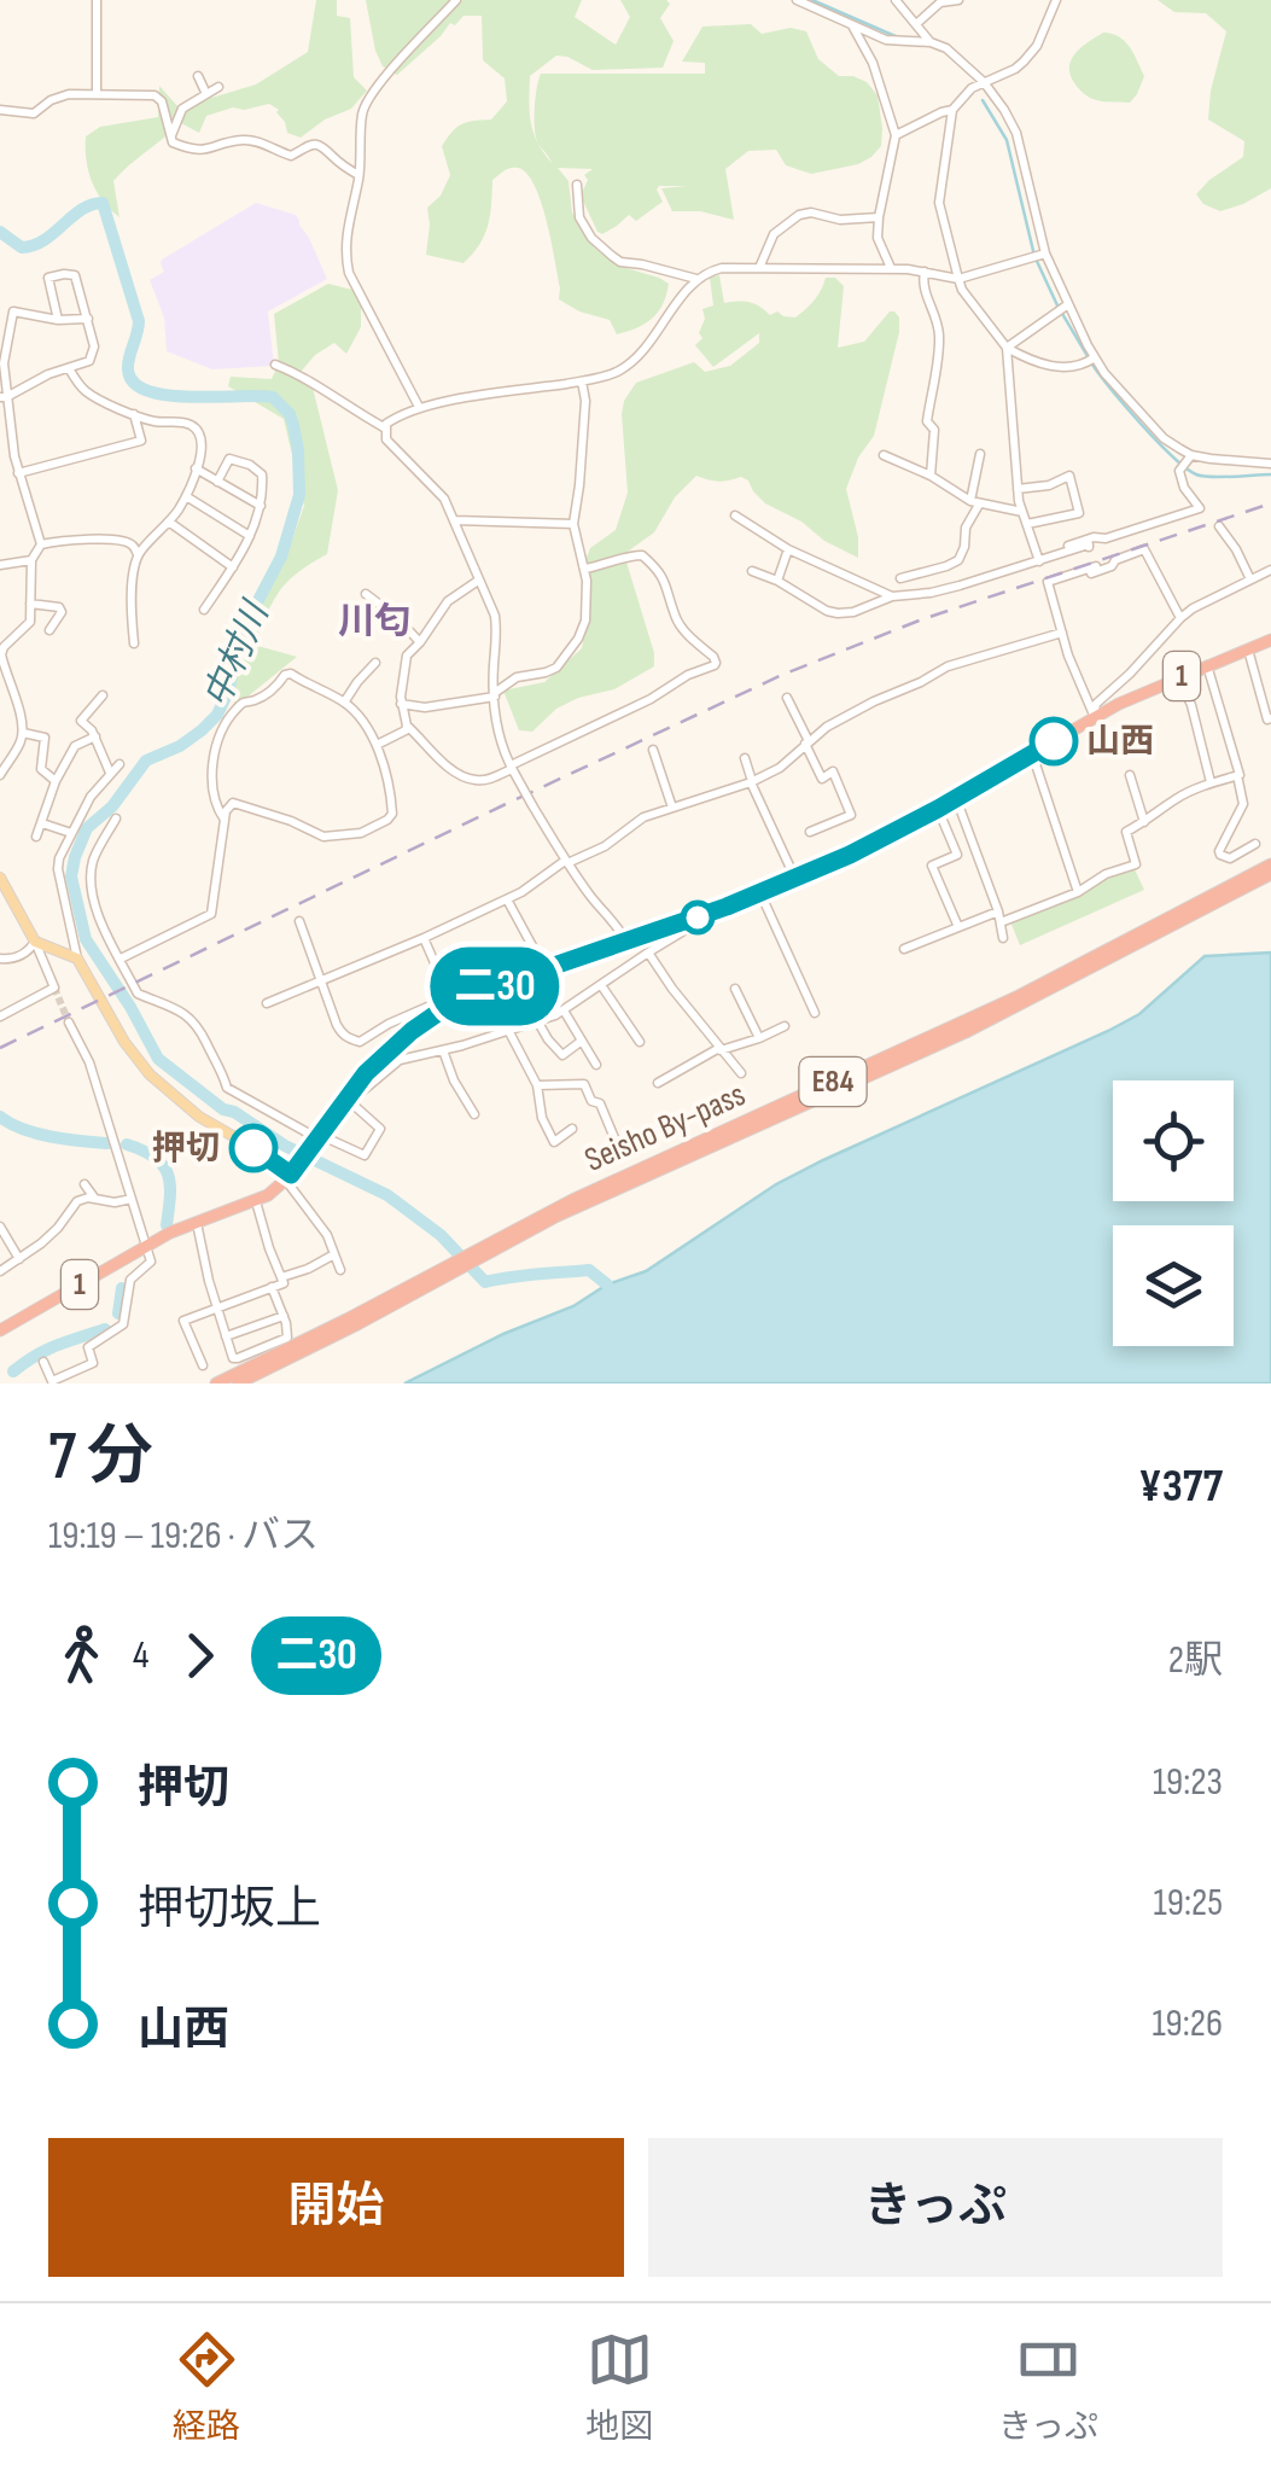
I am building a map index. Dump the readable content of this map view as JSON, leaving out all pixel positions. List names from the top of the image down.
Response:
{
  "streets": {
    "highway": ["1", "E84", "Seisho By-pass"]
  },
  "districts": ["川匂"],
  "water": ["中村川"],
  "places": ["山西", "押切"],
  "lines": ["bus line 二30"],
  "page": {
    "on_map": "二30",
    "heading": ["7 分", "19:19 – 19:26 · バス", "¥377"],
    "legs": ["4", "二30", "2駅"],
    "list": [
      {
        "name": "押切",
        "value": "19:23"
      },
      {
        "name": "押切坂上",
        "value": "19:25"
      },
      {
        "name": "山西",
        "value": "19:26"
      }
    ],
    "buttons": ["開始", "きっぷ"],
    "tabs": ["経路", "地図", "きっぷ"]
  }
}
